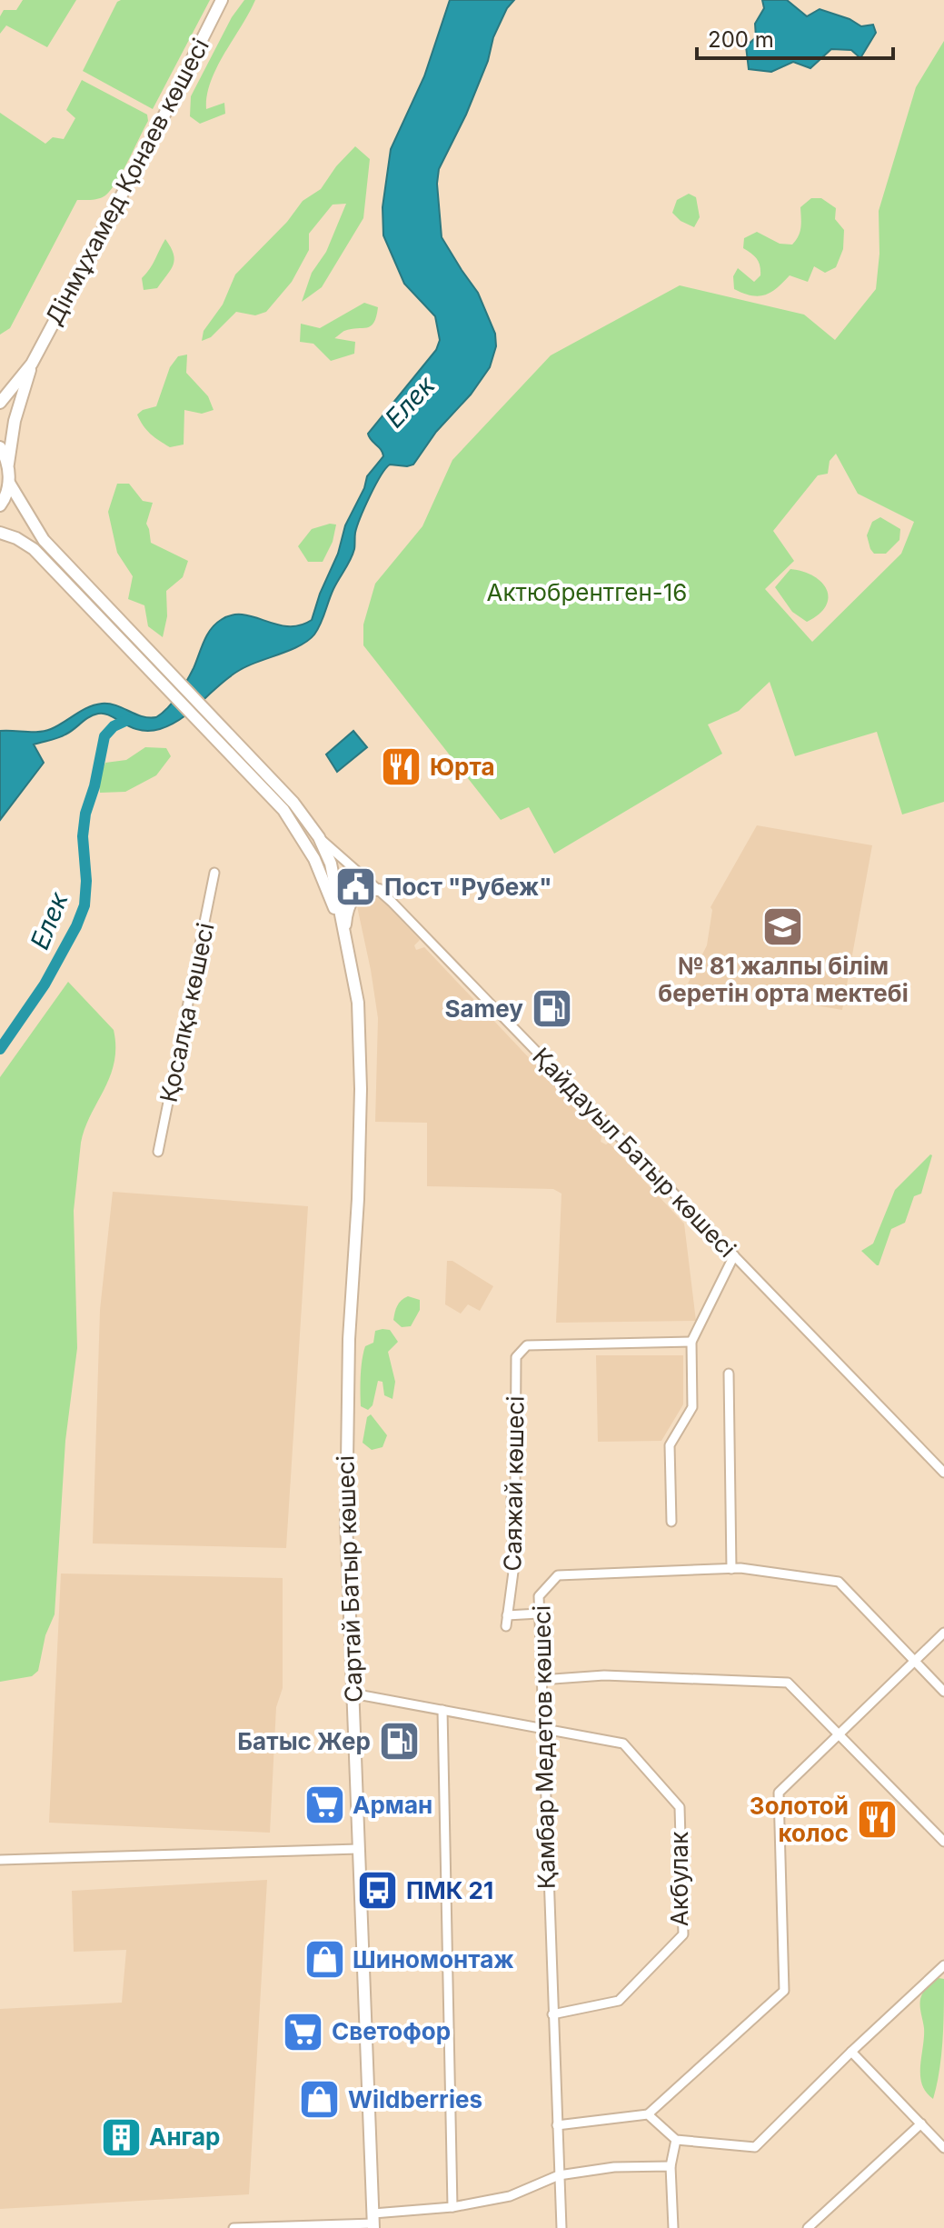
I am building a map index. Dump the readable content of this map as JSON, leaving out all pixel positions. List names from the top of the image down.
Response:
{
  "streets": {
    "highway": ["Дінмұхамед Қонаев көшесі", "Сартай Батыр көшесі"],
    "street": [
      "Қосалқа көшесі",
      "Қайдауыл Батыр көшесі",
      "Саяжай көшесі",
      "Қамбар Медетов көшесі",
      "Акбулак"
    ]
  },
  "crossings": [
    ["Сартай Батыр көшесі", "Акбулак"],
    ["Қамбар Медетов көшесі", "Акбулак"]
  ],
  "water": ["Елек"],
  "parks": ["Актюбрентген-16"],
  "places": {
    "restaurant": ["Юрта", "Золотой колос"],
    "public building": ["Пост \"Рубеж\""],
    "school or university": ["№ 81 жалпы білім беретін орта мектебі"],
    "fuel station": ["Samey", "Батыс Жер"],
    "supermarket": ["Арман", "Светофор"],
    "bus stop": ["ПМК 21"],
    "shop": ["Шиномонтаж", "Wildberries"],
    "building": ["Ангар"]
  },
  "scale_bar": "200 m"
}
